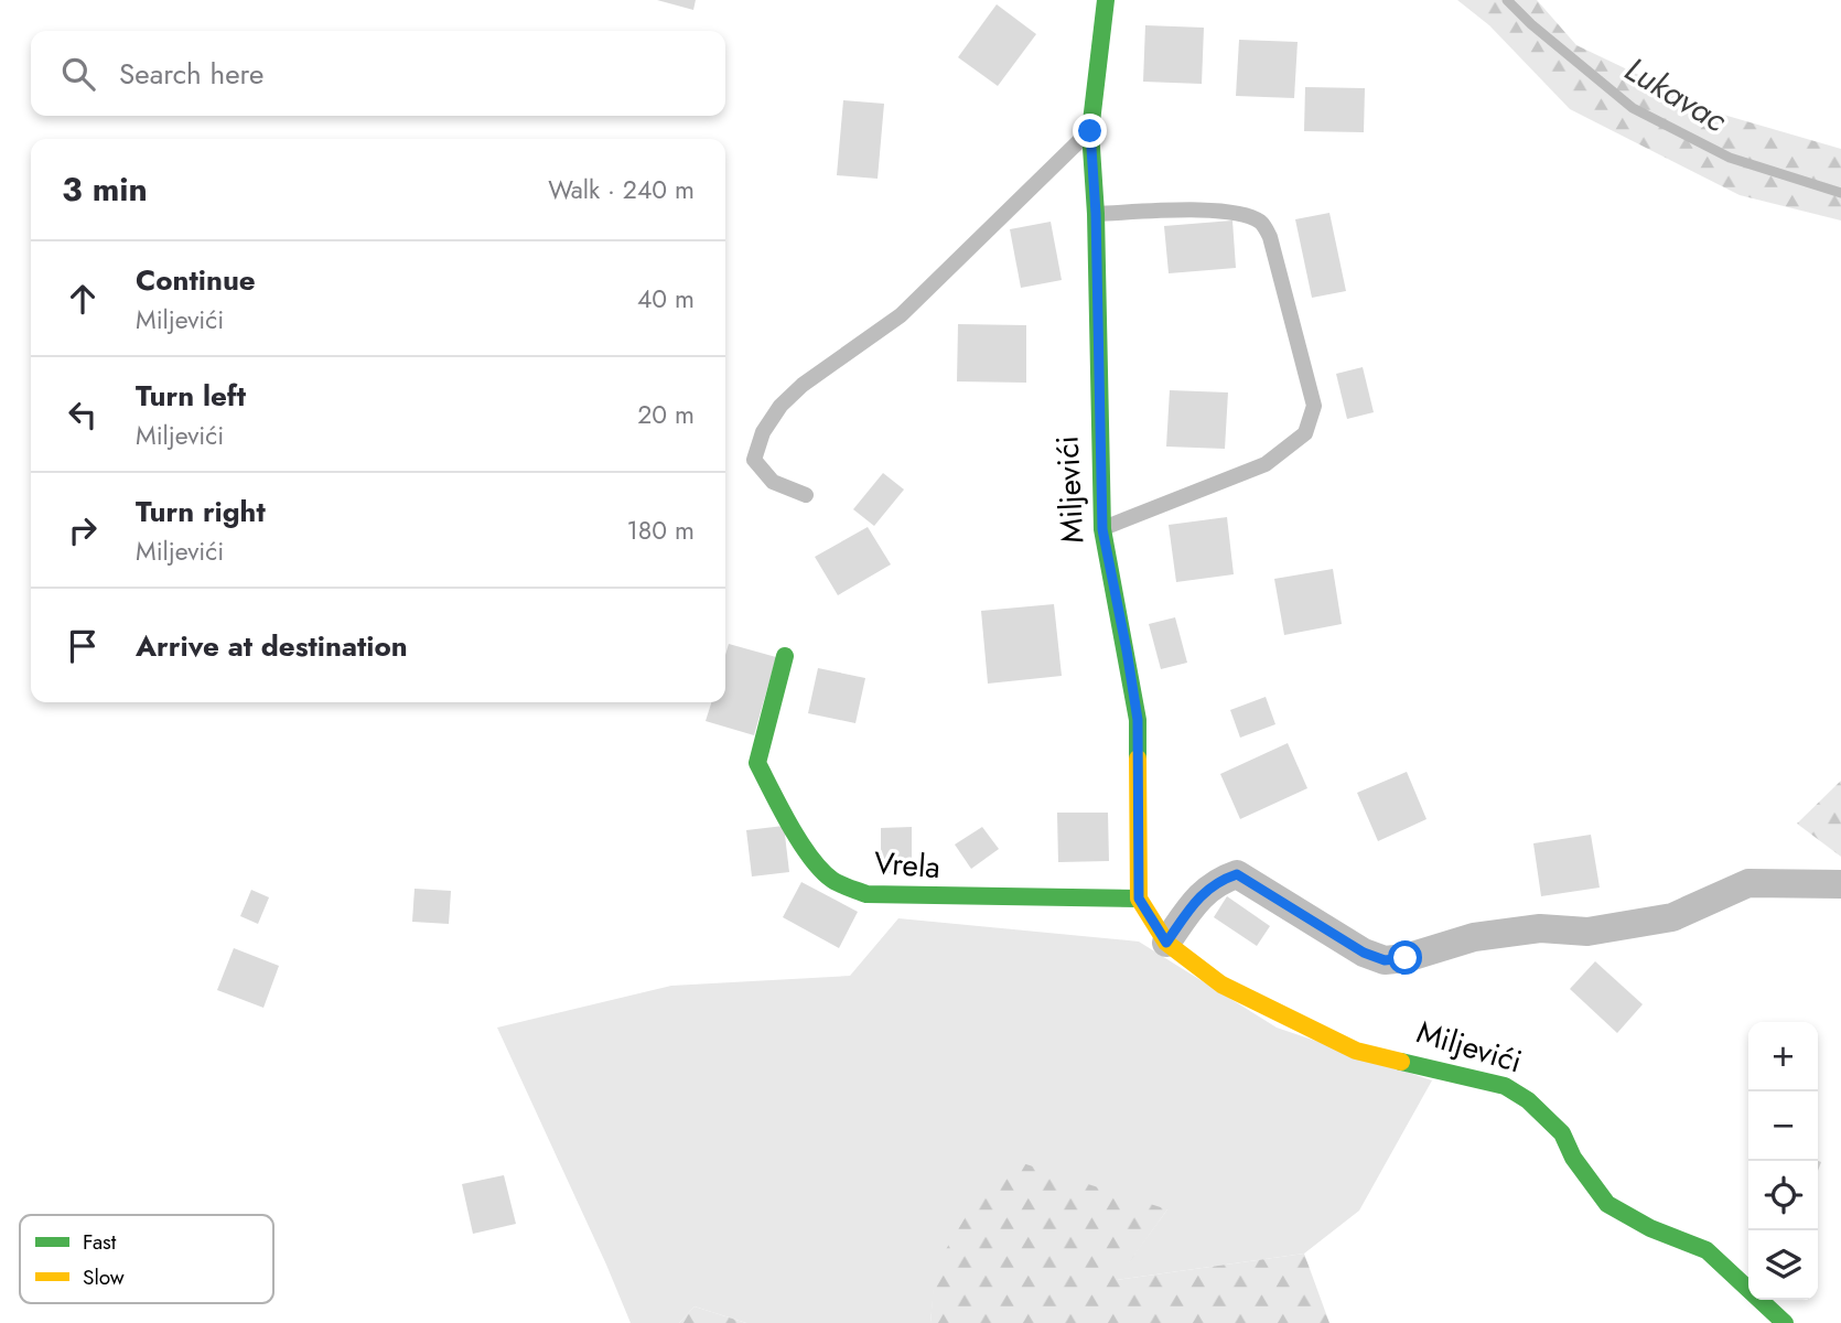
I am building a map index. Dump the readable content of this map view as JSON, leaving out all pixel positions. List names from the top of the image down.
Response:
{
  "streets": {
    "street": ["Miljevići", "Vrela"]
  },
  "crossings": [
    ["Miljevići", "Vrela"]
  ],
  "water": ["Lukavac"],
  "legend": ["Fast", "Slow"],
  "page": {
    "search": "Search here",
    "heading": ["3 min", "Walk · 240 m"],
    "list": [
      ["Continue", "Miljevići", "40 m"],
      ["Turn left", "Miljevići", "20 m"],
      ["Turn right", "Miljevići", "180 m"],
      "Arrive at destination"
    ],
    "map_buttons": ["+", "−"]
  }
}
